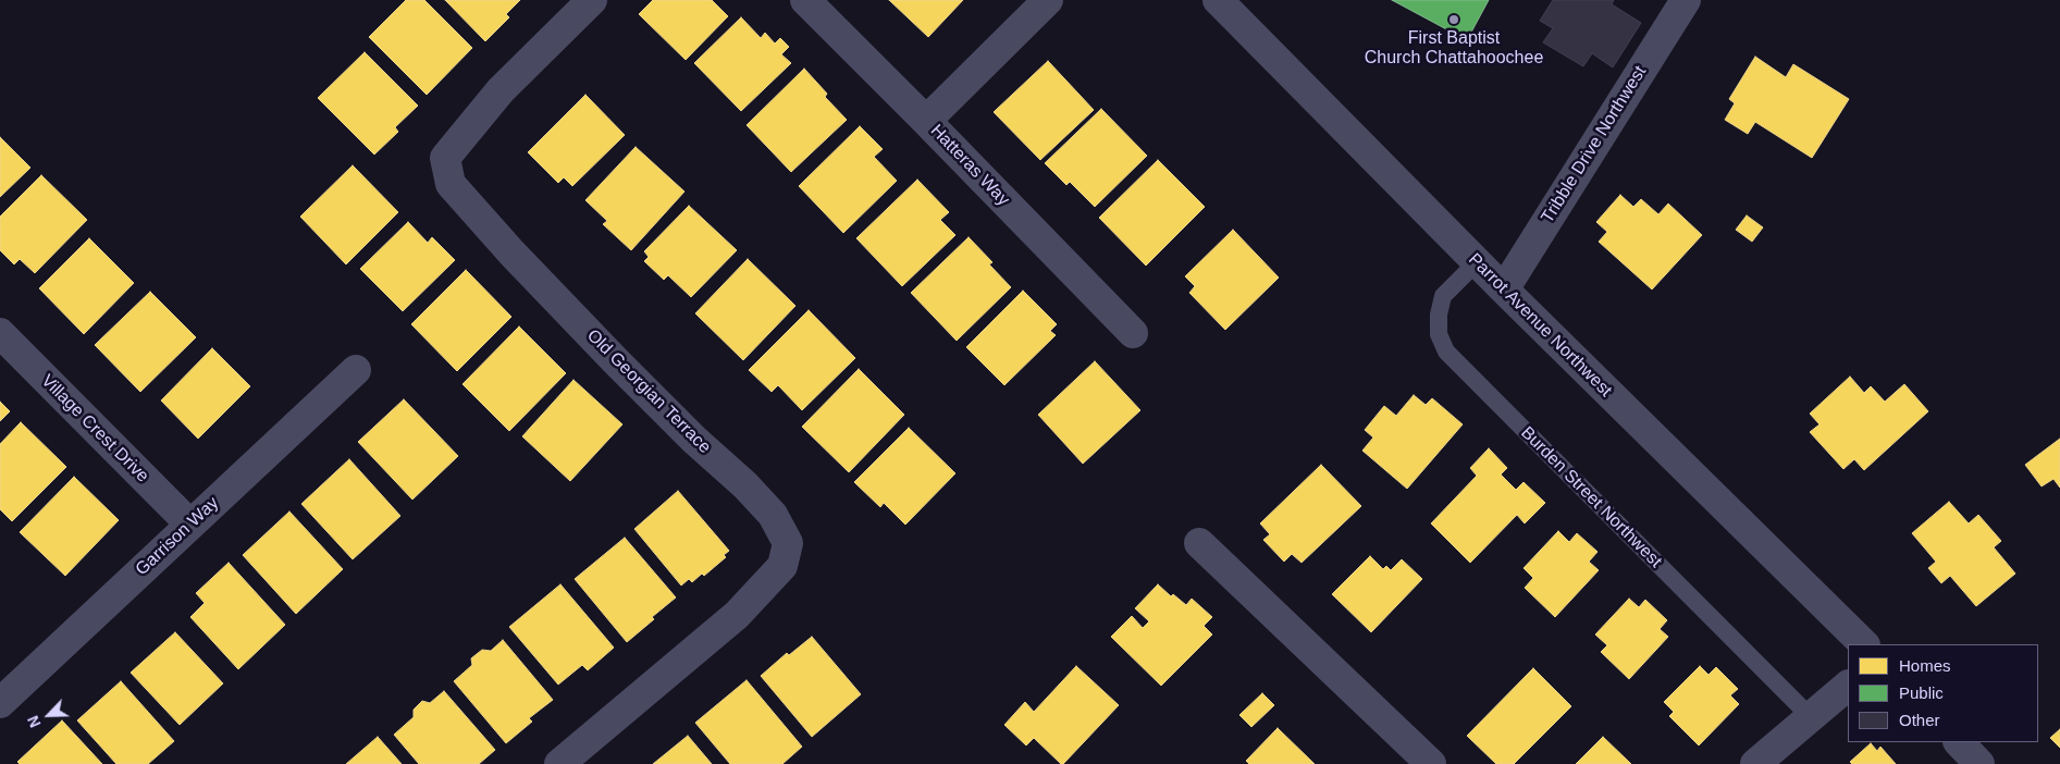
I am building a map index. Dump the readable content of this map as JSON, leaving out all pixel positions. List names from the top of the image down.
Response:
{
  "streets": {
    "street": [
      "Tribble Drive Northwest",
      "Hatteras Way",
      "Parrot Avenue Northwest",
      "Old Georgian Terrace",
      "Village Crest Drive",
      "Garrison Way"
    ],
    "lane": ["Burden Street Northwest"]
  },
  "crossings": [
    ["Tribble Drive Northwest", "Parrot Avenue Northwest"],
    ["Parrot Avenue Northwest", "Burden Street Northwest"],
    ["Village Crest Drive", "Garrison Way"]
  ],
  "places": ["First Baptist Church Chattahoochee"],
  "legend": ["Homes", "Public", "Other"],
  "north": "bottom left"
}
